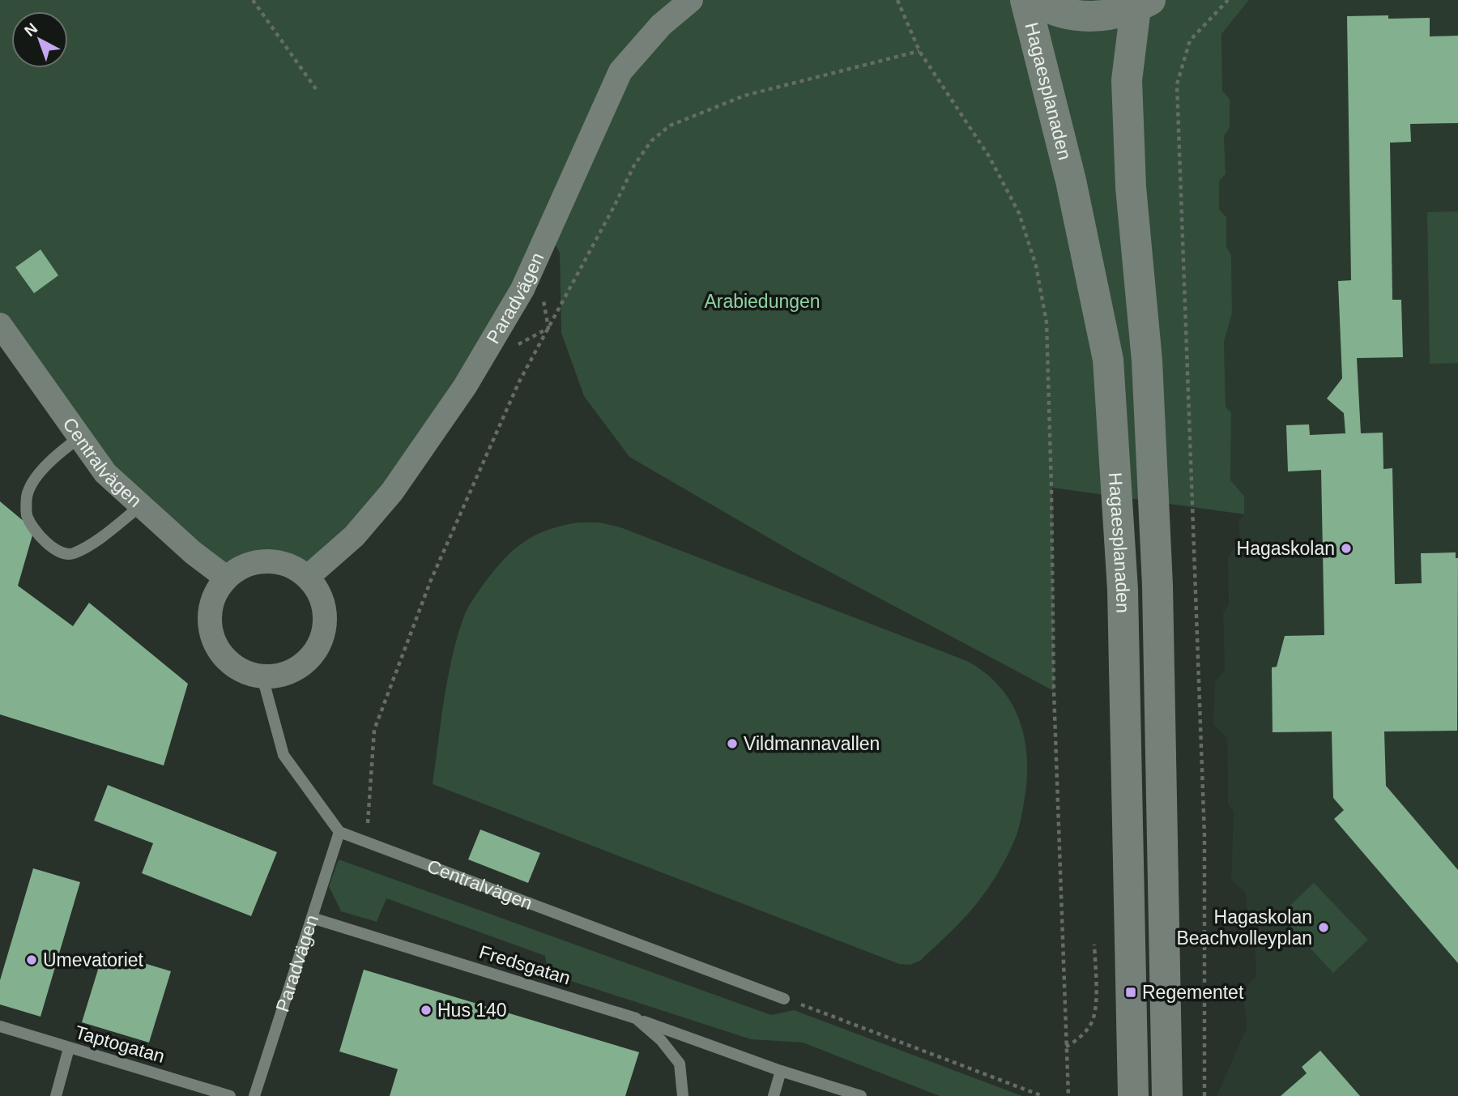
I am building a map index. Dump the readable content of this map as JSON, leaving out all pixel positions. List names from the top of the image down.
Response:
{
  "streets": {
    "main road": ["Hagaesplanaden"],
    "street": ["Paradvägen", "Centralvägen"],
    "lane": ["Fredsgatan", "Taptogatan"]
  },
  "crossings": [
    ["Paradvägen", "Centralvägen"],
    ["Paradvägen", "Fredsgatan"]
  ],
  "parks": ["Arabiedungen"],
  "places": {
    "other": [
      "Hagaskolan",
      "Vildmannavallen",
      "Hagaskolan Beachvolleyplan",
      "Umevatoriet",
      "Hus 140"
    ],
    "transit": ["Regementet"]
  },
  "north": "top left"
}
